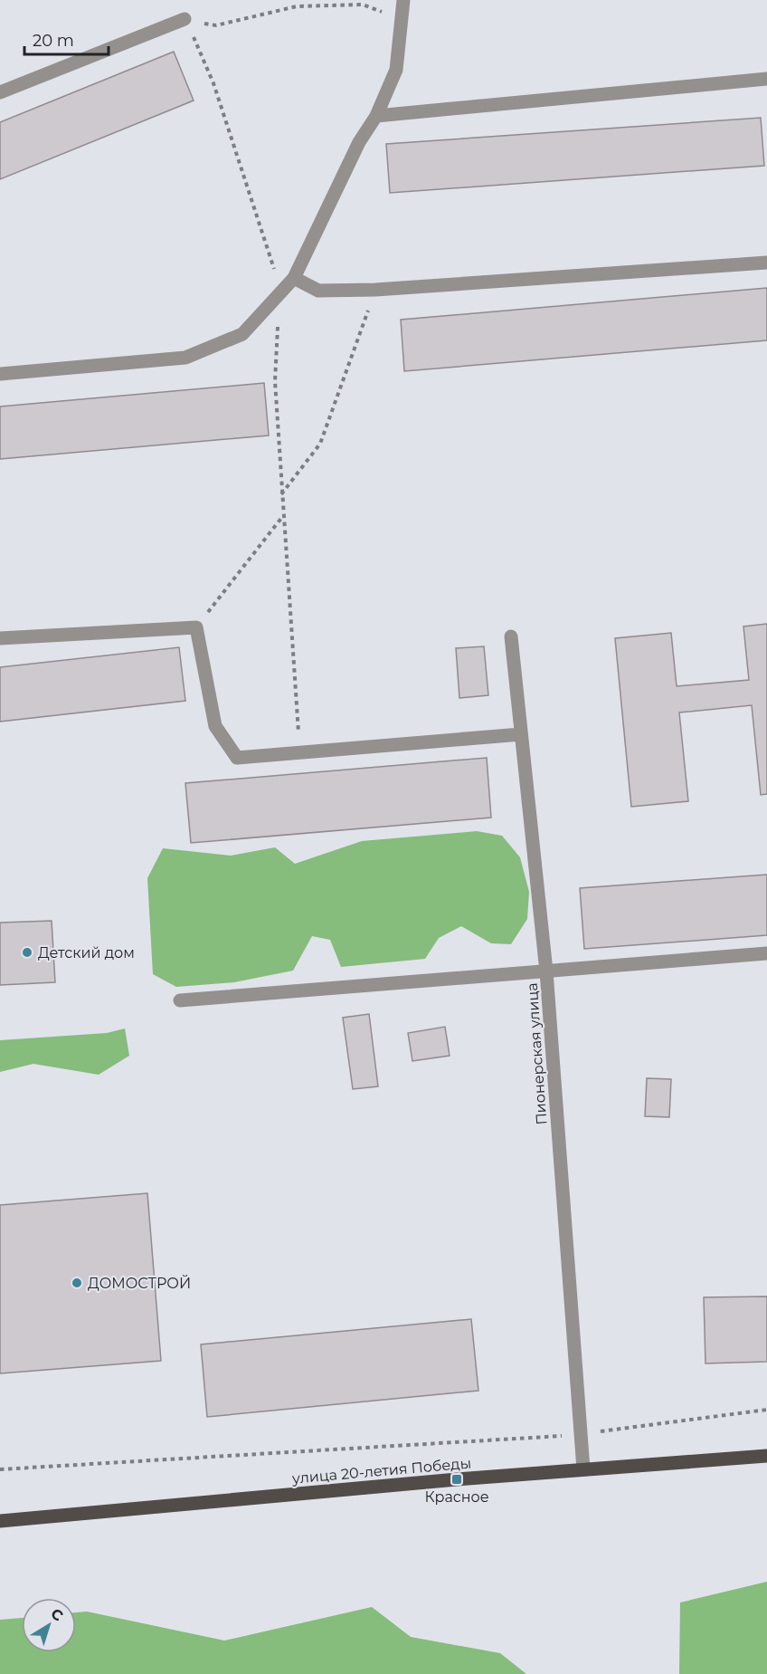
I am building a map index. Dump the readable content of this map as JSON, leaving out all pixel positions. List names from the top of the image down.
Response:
{
  "streets": {
    "main road": ["улица 20-летия Победы"],
    "street": ["Пионерская улица"]
  },
  "crossings": [
    ["Пионерская улица", "улица 20-летия Победы"]
  ],
  "places": {
    "other": ["Детский дом", "ДОМОСТРОЙ"],
    "transit": ["Красное"]
  },
  "scale_bar": "20 m",
  "north": "top right"
}
